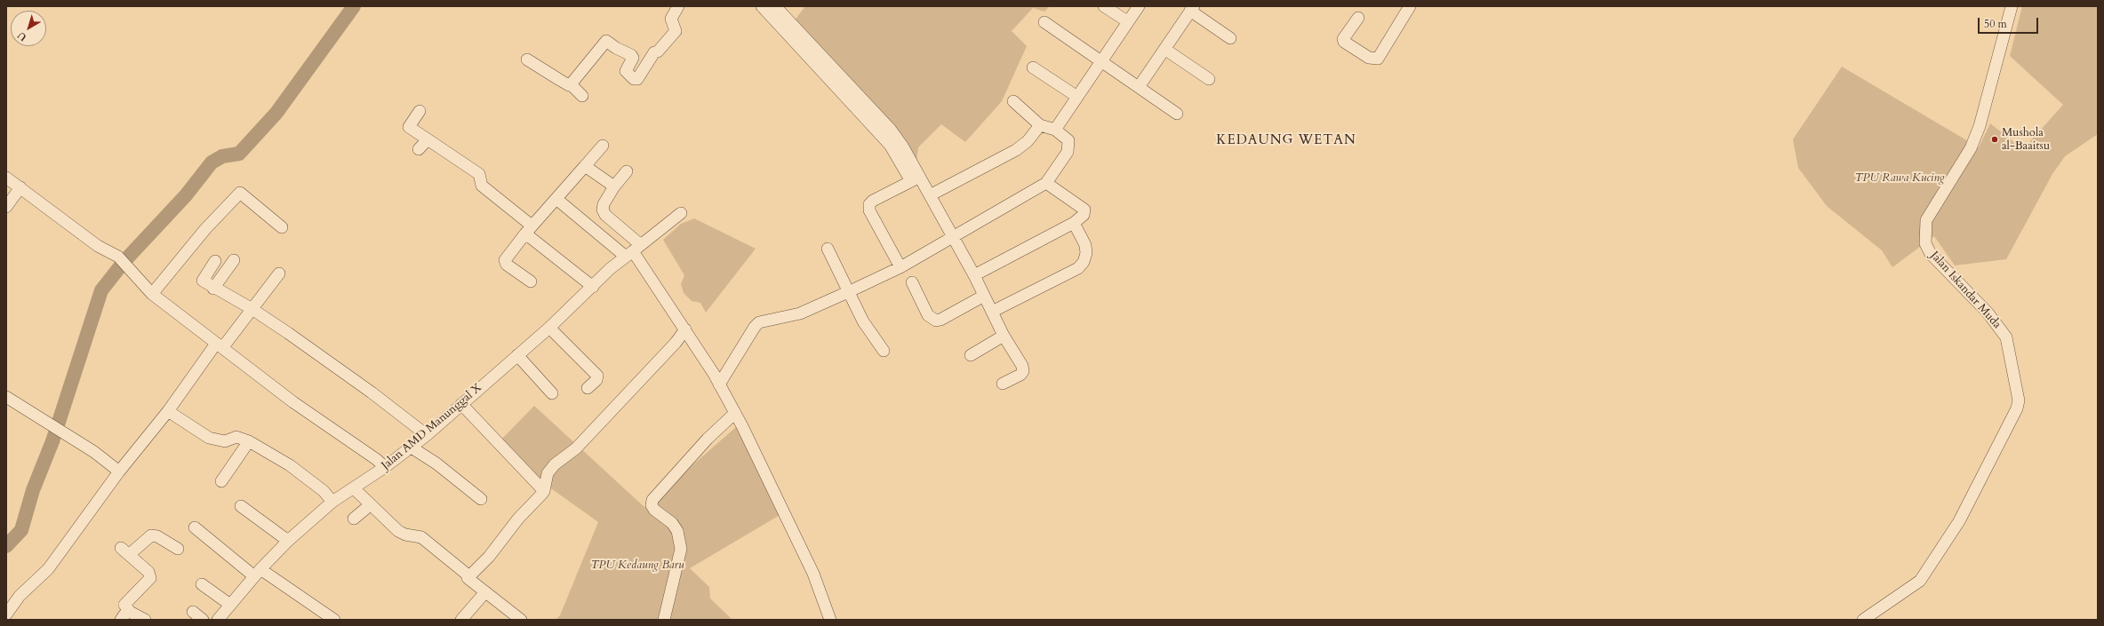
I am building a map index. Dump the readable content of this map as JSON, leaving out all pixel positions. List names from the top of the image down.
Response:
{
  "streets": {
    "street": ["Jalan Iskandar Muda", "Jalan AMD Manunggal X"]
  },
  "districts": ["KEDAUNG WETAN"],
  "parks": ["TPU Rawa Kucing", "TPU Kedaung Baru"],
  "places": ["Mushola al-Baaitsu"],
  "scale_bar": "50 m",
  "north": "bottom left"
}
